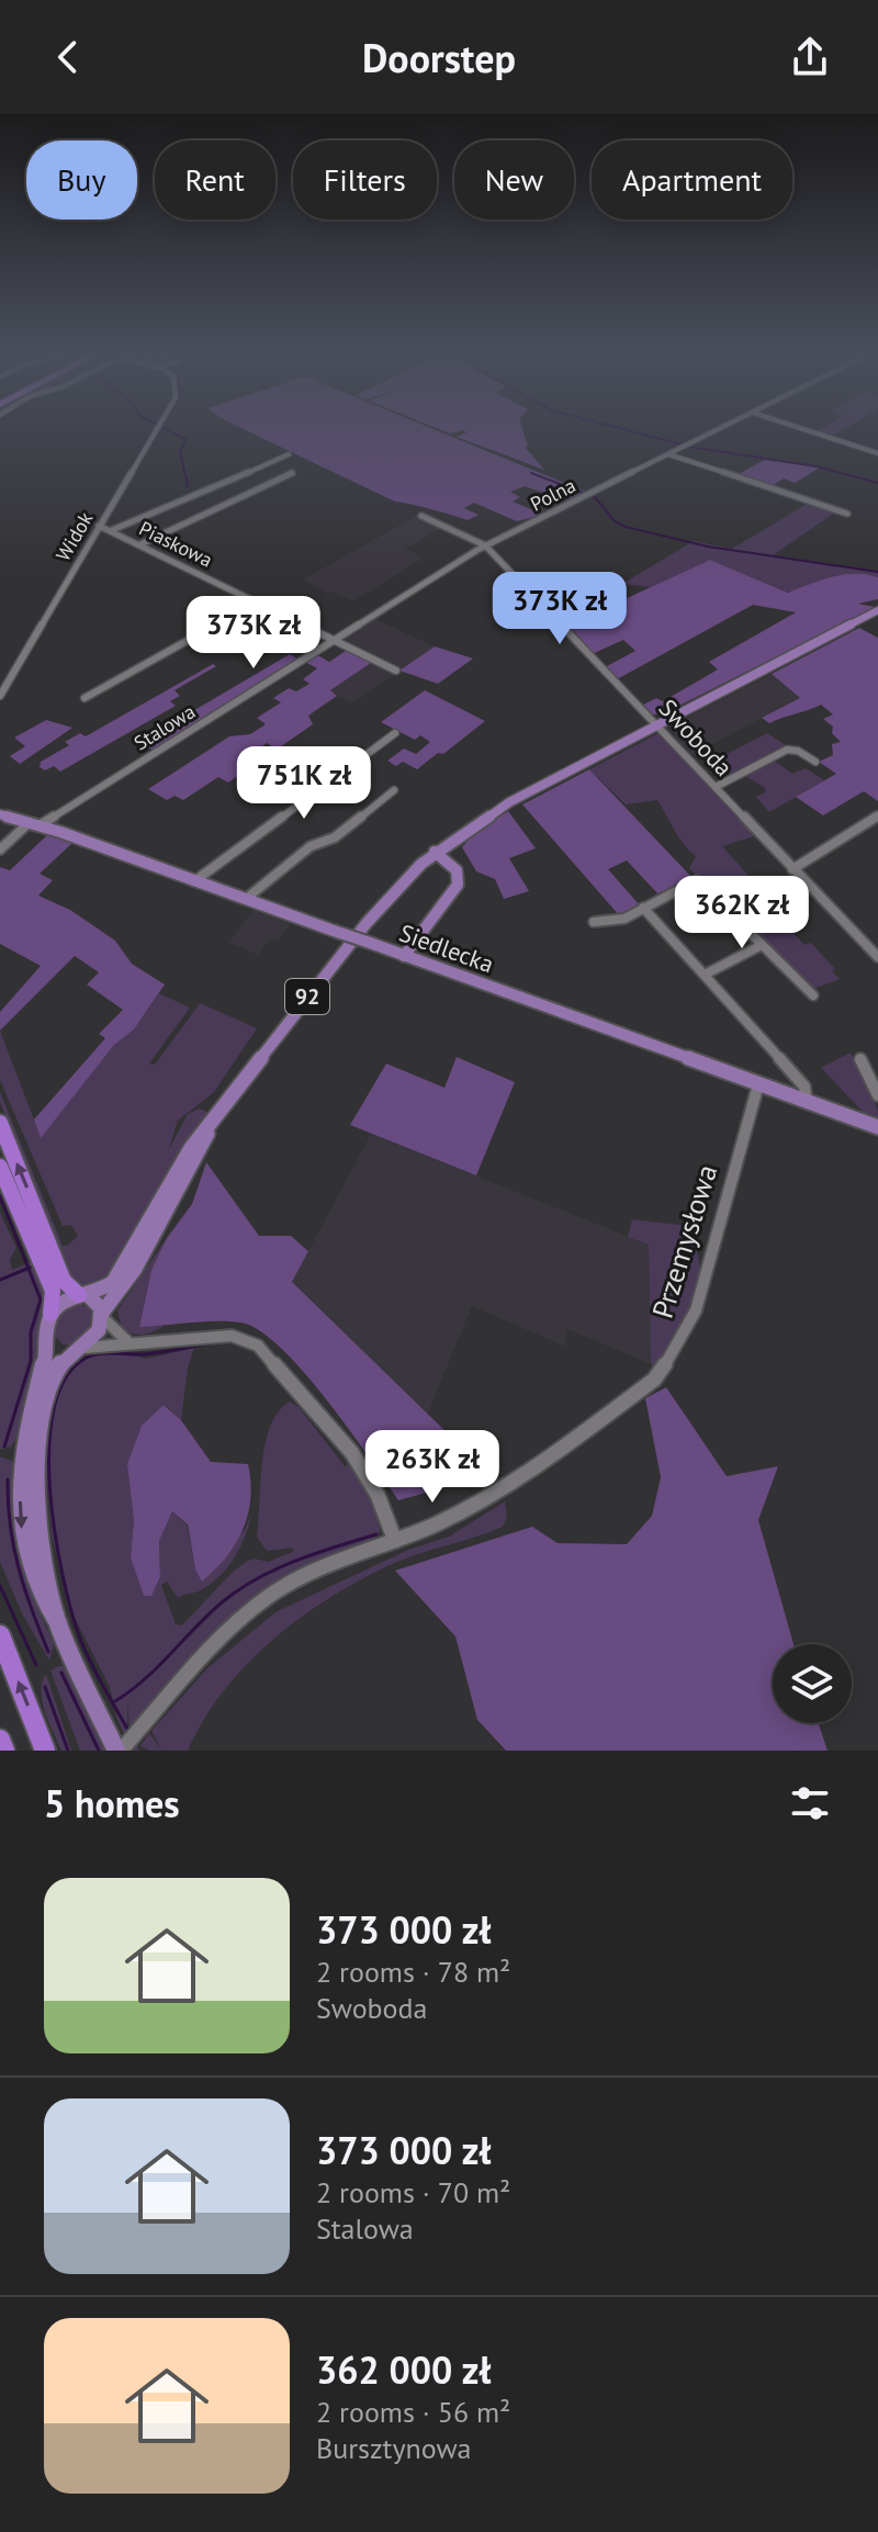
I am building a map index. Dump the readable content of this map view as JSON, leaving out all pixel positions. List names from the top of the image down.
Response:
{
  "streets": {
    "main road": ["Siedlecka", "92"],
    "street": [
      "Polna",
      "Widok",
      "Piaskowa",
      "Stalowa",
      "Swoboda",
      "Przemysłowa"
    ]
  },
  "crossings": [
    ["Polna", "Stalowa"],
    ["Polna", "Swoboda"],
    ["Widok", "Piaskowa"],
    ["Piaskowa", "Stalowa"],
    ["Stalowa", "Swoboda"],
    ["Stalowa", "Siedlecka"],
    ["Swoboda", "92"],
    ["Siedlecka", "Przemysłowa"],
    ["92", "Przemysłowa"]
  ],
  "page": {
    "header": "Doorstep",
    "chip": [
      "Buy",
      "Rent",
      "Filters",
      "New",
      "Apartment"
    ],
    "price": [
      "373K zł",
      "373K zł",
      "751K zł",
      "362K zł",
      "263K zł"
    ],
    "heading": "5 homes",
    "list": [
      {
        "name": "373 000 zł",
        "note": "2 rooms · 78 m² · Swoboda"
      },
      {
        "name": "373 000 zł",
        "note": "2 rooms · 70 m² · Stalowa"
      },
      {
        "name": "362 000 zł",
        "note": "2 rooms · 56 m² · Bursztynowa"
      }
    ]
  }
}
